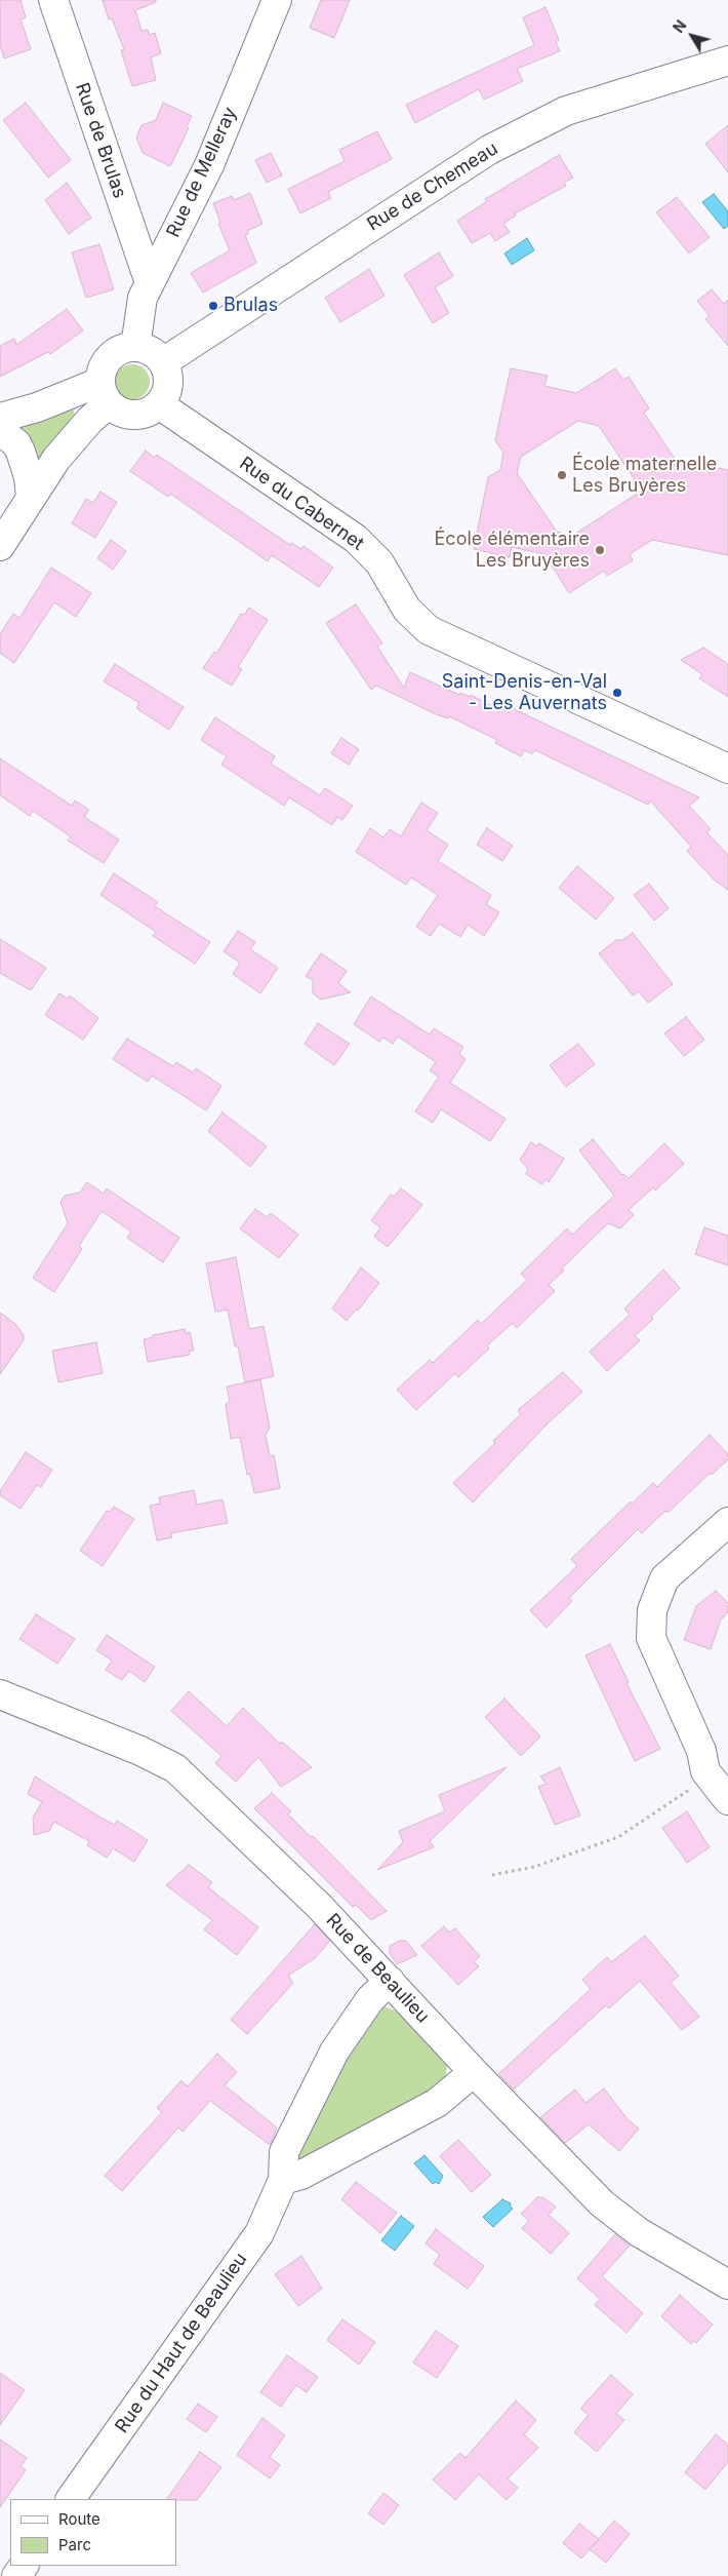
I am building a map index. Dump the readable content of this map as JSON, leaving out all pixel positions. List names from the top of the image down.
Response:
{
  "streets": {
    "street": [
      "Rue de Brulas",
      "Rue de Melleray",
      "Rue de Chemeau",
      "Rue du Cabernet",
      "Rue de Beaulieu",
      "Rue du Haut de Beaulieu"
    ]
  },
  "crossings": [
    ["Rue de Brulas", "Rue de Melleray"],
    ["Rue de Melleray", "Rue de Chemeau"],
    ["Rue de Melleray", "Rue du Cabernet"],
    ["Rue de Chemeau", "Rue du Cabernet"],
    ["Rue de Beaulieu", "Rue du Haut de Beaulieu"]
  ],
  "places": [
    "Brulas",
    "École maternelle Les Bruyères",
    "École élémentaire Les Bruyères",
    "Saint-Denis-en-Val - Les Auvernats"
  ],
  "legend": ["Route", "Parc"],
  "north": "top left"
}
